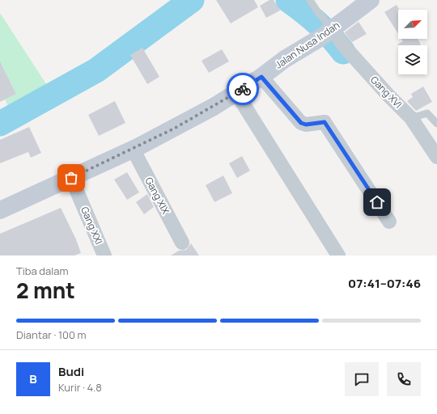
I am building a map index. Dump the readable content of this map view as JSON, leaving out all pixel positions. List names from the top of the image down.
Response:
{
  "streets": {
    "street": [
      "Jalan Nusa Indah",
      "Gang XVI",
      "Gang XIX",
      "Gang XXI"
    ]
  },
  "crossings": [
    ["Jalan Nusa Indah", "Gang XVI"],
    ["Jalan Nusa Indah", "Gang XIX"],
    ["Jalan Nusa Indah", "Gang XXI"]
  ],
  "north": "top right",
  "page": {
    "heading": ["2 mnt", "Tiba dalam", "07:41–07:46"],
    "panel": ["Budi", "Kurir · 4.8"],
    "bar": "Diantar · 100 m",
    "round": "B"
  }
}
